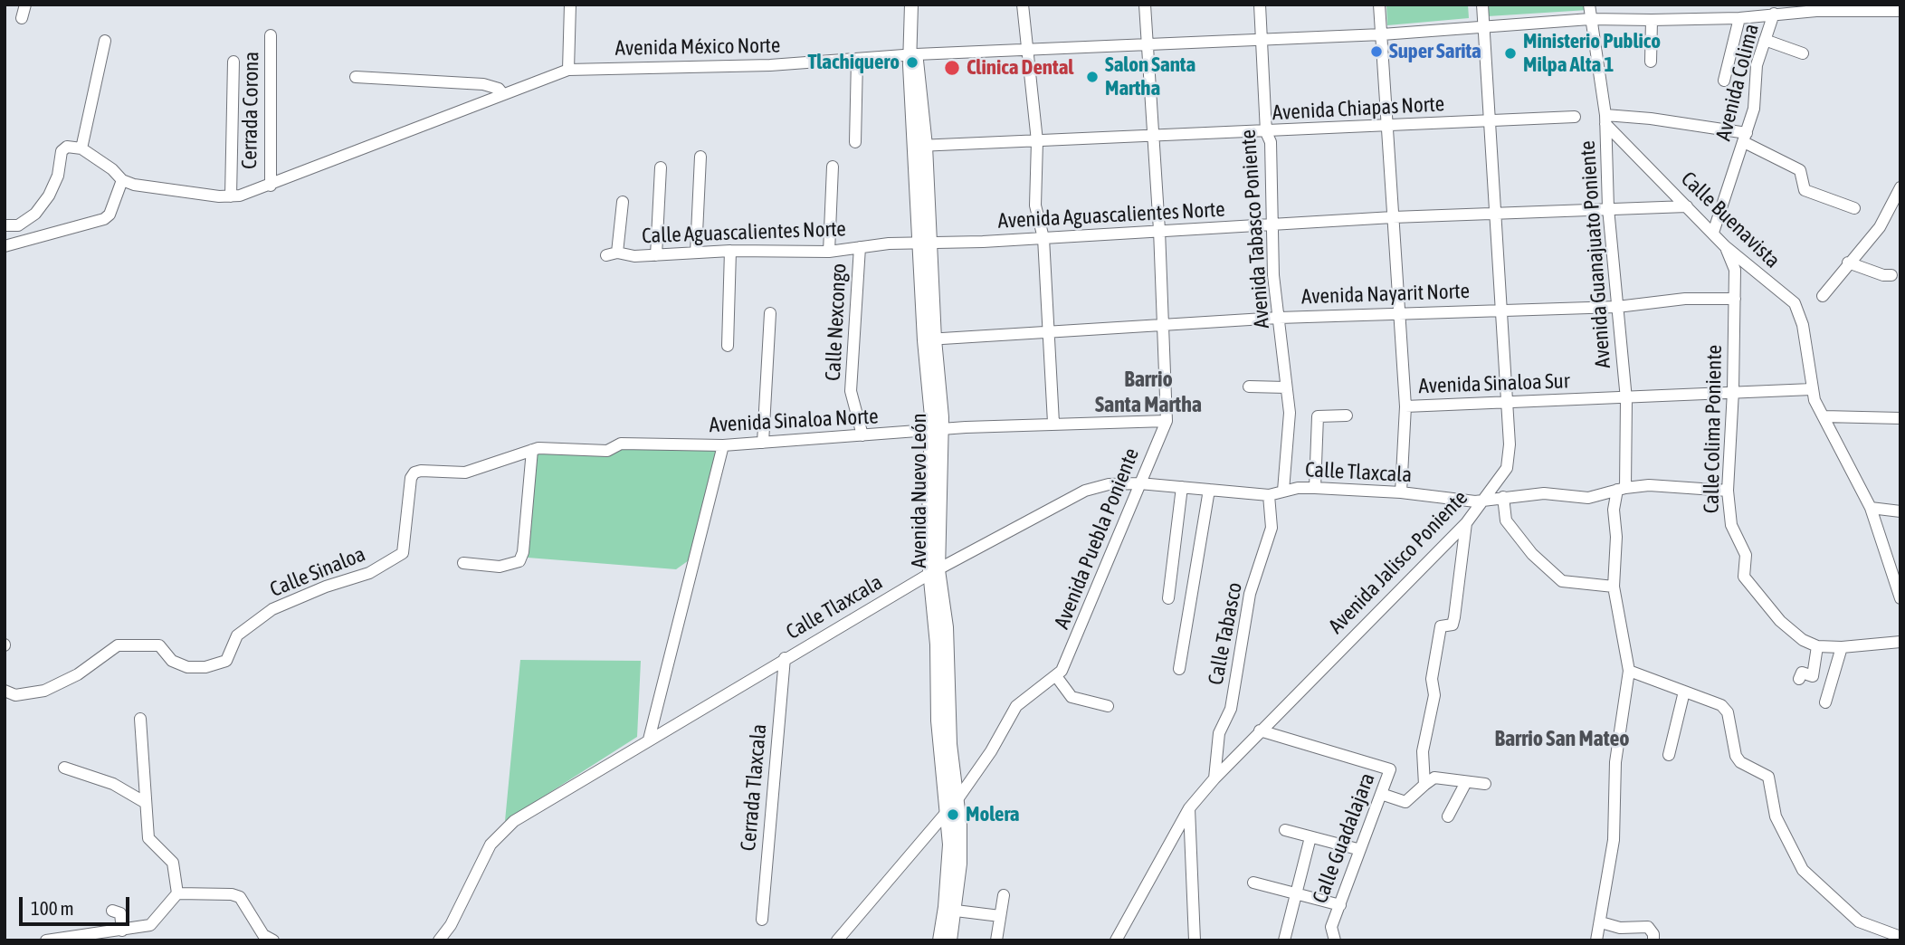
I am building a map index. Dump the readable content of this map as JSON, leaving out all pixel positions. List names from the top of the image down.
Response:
{
  "streets": {
    "main road": ["Avenida Nuevo León"],
    "street": [
      "Avenida México Norte",
      "Avenida Colima",
      "Avenida Chiapas Norte",
      "Cerrada Corona",
      "Avenida Aguascalientes Norte",
      "Calle Buenavista",
      "Avenida Tabasco Poniente",
      "Calle Aguascalientes Norte",
      "Avenida Guanajuato Poniente",
      "Avenida Nayarit Norte",
      "Calle Nexcongo",
      "Avenida Sinaloa Sur",
      "Avenida Sinaloa Norte",
      "Calle Colima Poniente",
      "Calle Tlaxcala",
      "Avenida Puebla Poniente",
      "Avenida Jalisco Poniente",
      "Calle Sinaloa",
      "Calle Tabasco",
      "Cerrada Tlaxcala",
      "Calle Guadalajara"
    ]
  },
  "crossings": [
    ["Avenida México Norte", "Avenida Colima"],
    ["Avenida México Norte", "Cerrada Corona"],
    ["Avenida México Norte", "Avenida Tabasco Poniente"],
    ["Avenida México Norte", "Avenida Guanajuato Poniente"],
    ["Avenida México Norte", "Avenida Nuevo León"],
    ["Avenida México Norte", "Avenida Puebla Poniente"],
    ["Avenida México Norte", "Avenida Jalisco Poniente"],
    ["Avenida Colima", "Calle Buenavista"],
    ["Avenida Chiapas Norte", "Avenida Tabasco Poniente"],
    ["Avenida Chiapas Norte", "Avenida Nuevo León"],
    ["Avenida Chiapas Norte", "Avenida Puebla Poniente"],
    ["Avenida Chiapas Norte", "Avenida Jalisco Poniente"],
    ["Avenida Aguascalientes Norte", "Calle Buenavista"],
    ["Avenida Aguascalientes Norte", "Avenida Tabasco Poniente"],
    ["Avenida Aguascalientes Norte", "Calle Aguascalientes Norte"],
    ["Avenida Aguascalientes Norte", "Avenida Guanajuato Poniente"],
    ["Avenida Aguascalientes Norte", "Avenida Nuevo León"],
    ["Avenida Aguascalientes Norte", "Avenida Puebla Poniente"],
    ["Avenida Aguascalientes Norte", "Avenida Jalisco Poniente"],
    ["Calle Buenavista", "Avenida Guanajuato Poniente"],
    ["Calle Buenavista", "Avenida Sinaloa Sur"],
    ["Calle Buenavista", "Calle Colima Poniente"],
    ["Avenida Tabasco Poniente", "Avenida Nayarit Norte"],
    ["Avenida Tabasco Poniente", "Calle Tlaxcala"],
    ["Calle Aguascalientes Norte", "Calle Nexcongo"],
    ["Calle Aguascalientes Norte", "Avenida Nuevo León"],
    ["Avenida Guanajuato Poniente", "Avenida Nayarit Norte"],
    ["Avenida Guanajuato Poniente", "Avenida Sinaloa Sur"],
    ["Avenida Guanajuato Poniente", "Calle Tlaxcala"],
    ["Avenida Nayarit Norte", "Calle Colima Poniente"],
    ["Avenida Nayarit Norte", "Avenida Nuevo León"],
    ["Avenida Nayarit Norte", "Avenida Puebla Poniente"],
    ["Avenida Nayarit Norte", "Avenida Jalisco Poniente"],
    ["Calle Nexcongo", "Avenida Sinaloa Norte"],
    ["Avenida Sinaloa Sur", "Calle Colima Poniente"],
    ["Avenida Sinaloa Sur", "Avenida Jalisco Poniente"],
    ["Avenida Sinaloa Norte", "Avenida Nuevo León"],
    ["Avenida Sinaloa Norte", "Avenida Puebla Poniente"],
    ["Avenida Sinaloa Norte", "Calle Sinaloa"],
    ["Calle Colima Poniente", "Calle Tlaxcala"],
    ["Calle Tlaxcala", "Avenida Nuevo León"],
    ["Calle Tlaxcala", "Avenida Puebla Poniente"],
    ["Calle Tlaxcala", "Avenida Jalisco Poniente"],
    ["Calle Tlaxcala", "Calle Tabasco"],
    ["Calle Tlaxcala", "Cerrada Tlaxcala"],
    ["Avenida Nuevo León", "Avenida Puebla Poniente"],
    ["Avenida Jalisco Poniente", "Calle Tabasco"],
    ["Avenida Jalisco Poniente", "Calle Guadalajara"]
  ],
  "districts": ["Barrio Santa Martha", "Barrio San Mateo"],
  "places": [
    "Super Sarita",
    "Ministerio Publico Milpa Alta 1",
    "Tlachiquero",
    "Clinica Dental",
    "Salon Santa Martha",
    "Molera"
  ],
  "scale_bar": "100 m"
}
